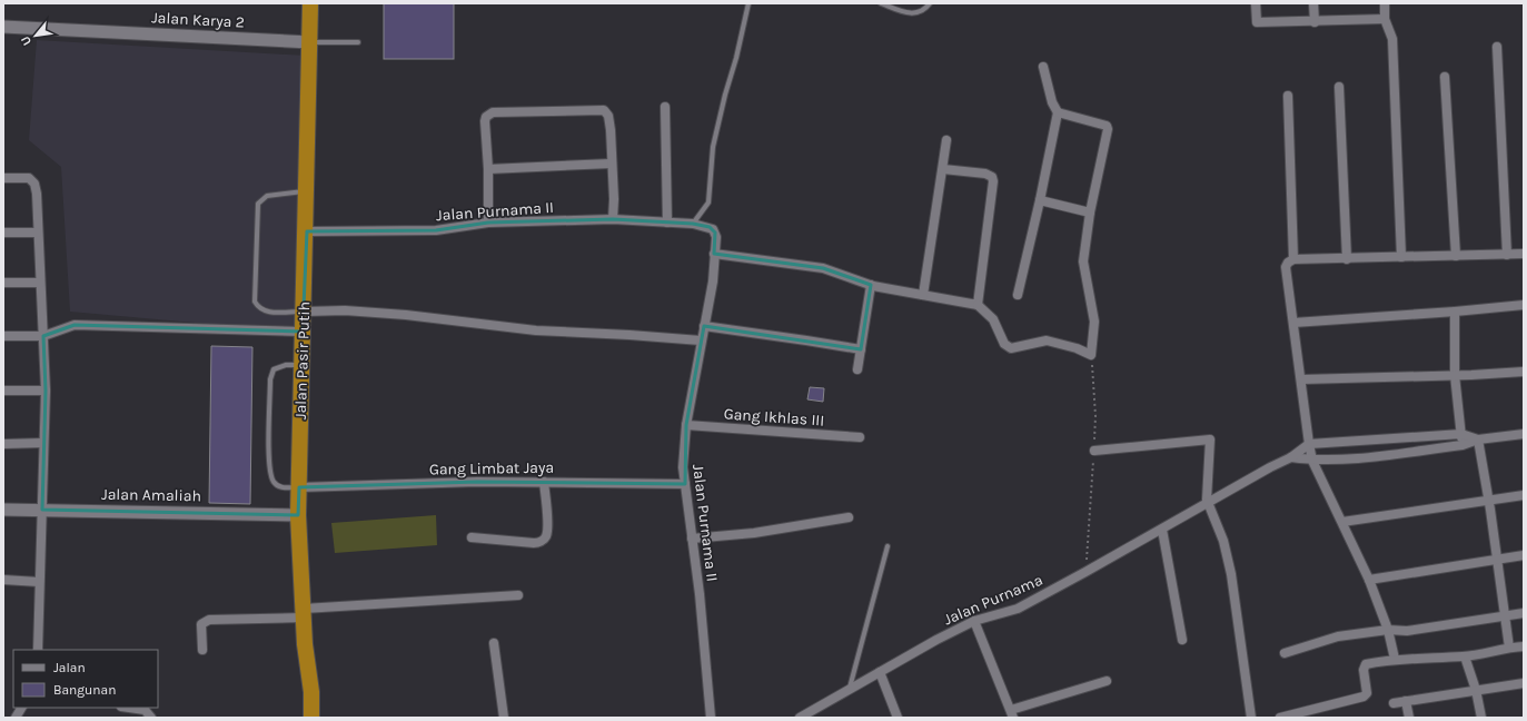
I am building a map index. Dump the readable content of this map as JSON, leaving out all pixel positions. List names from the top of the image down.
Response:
{
  "streets": {
    "highway": ["Jalan Pasir Putih"],
    "street": [
      "Jalan Karya 2",
      "Jalan Purnama II",
      "Gang Ikhlas III",
      "Gang Limbat Jaya",
      "Jalan Amaliah",
      "Jalan Purnama"
    ]
  },
  "crossings": [
    ["Jalan Karya 2", "Jalan Pasir Putih"],
    ["Jalan Purnama II", "Jalan Pasir Putih"],
    ["Jalan Purnama II", "Gang Ikhlas III"],
    ["Jalan Purnama II", "Gang Limbat Jaya"],
    ["Jalan Pasir Putih", "Gang Limbat Jaya"],
    ["Jalan Pasir Putih", "Jalan Amaliah"]
  ],
  "legend": ["Jalan", "Bangunan"],
  "north": "bottom left"
}
